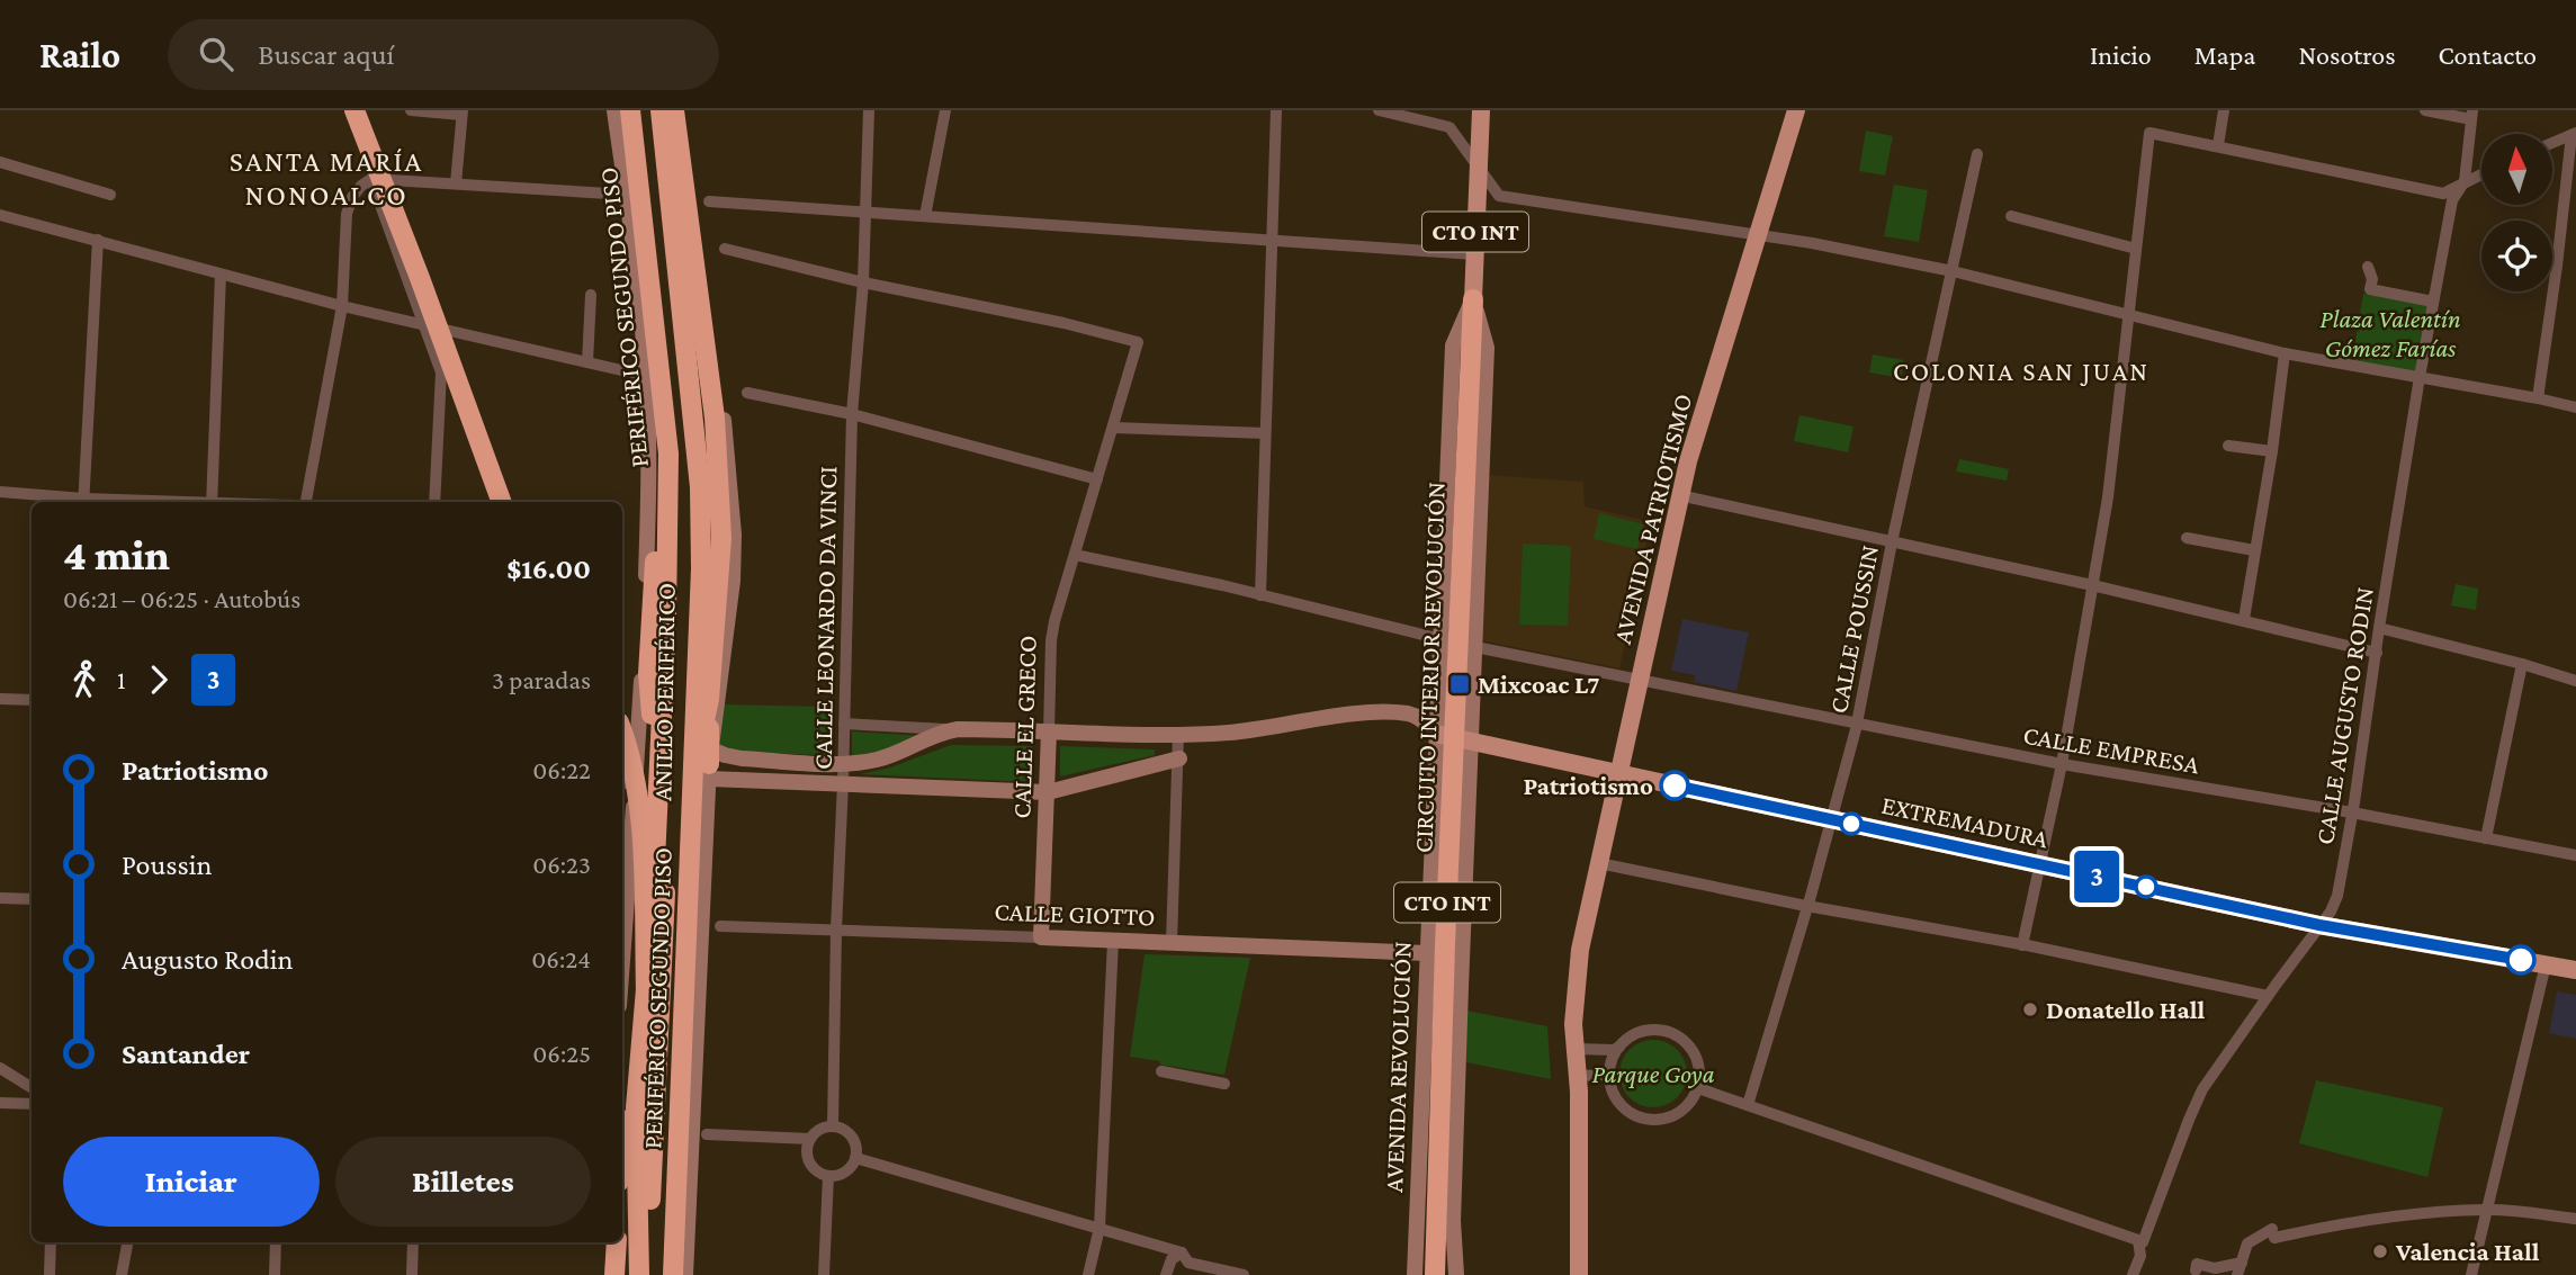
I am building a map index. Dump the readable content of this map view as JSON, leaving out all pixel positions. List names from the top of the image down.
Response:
{
  "streets": {
    "highway": [
      "CTO INT",
      "PERIFÉRICO SEGUNDO PISO",
      "CIRCUITO INTERIOR REVOLUCIÓN",
      "ANILLO PERIFÉRICO"
    ],
    "main road": [
      "AVENIDA PATRIOTISMO",
      "CALLE EL GRECO",
      "EXTREMADURA",
      "CALLE GIOTTO",
      "AVENIDA REVOLUCIÓN"
    ],
    "street": [
      "CALLE LEONARDO DA VINCI",
      "CALLE POUSSIN",
      "CALLE AUGUSTO RODIN",
      "CALLE EMPRESA"
    ]
  },
  "crossings": [
    ["PERIFÉRICO SEGUNDO PISO", "ANILLO PERIFÉRICO"],
    ["AVENIDA PATRIOTISMO", "CALLE EMPRESA"],
    ["AVENIDA PATRIOTISMO", "EXTREMADURA"],
    ["CALLE LEONARDO DA VINCI", "CALLE EL GRECO"],
    ["CALLE LEONARDO DA VINCI", "CALLE GIOTTO"],
    ["CALLE POUSSIN", "CALLE EMPRESA"],
    ["CALLE POUSSIN", "EXTREMADURA"],
    ["CIRCUITO INTERIOR REVOLUCIÓN", "AVENIDA REVOLUCIÓN"],
    ["CALLE AUGUSTO RODIN", "CALLE EMPRESA"],
    ["CALLE AUGUSTO RODIN", "EXTREMADURA"],
    ["CALLE EL GRECO", "CALLE EMPRESA"],
    ["CALLE EL GRECO", "CALLE GIOTTO"],
    ["CALLE EMPRESA", "AVENIDA REVOLUCIÓN"],
    ["EXTREMADURA", "AVENIDA REVOLUCIÓN"],
    ["CALLE GIOTTO", "AVENIDA REVOLUCIÓN"]
  ],
  "districts": ["SANTA MARÍA NONOALCO", "COLONIA SAN JUAN"],
  "parks": ["Plaza Valentín Gómez Farías", "Parque Goya"],
  "places": {
    "transit": ["Mixcoac L7"],
    "other": ["Patriotismo", "Donatello Hall", "Valencia Hall"]
  },
  "lines": ["bus line 3"],
  "north": "top",
  "page": {
    "header": "Railo",
    "search": "Buscar aquí",
    "nav": [
      "Inicio",
      "Mapa",
      "Nosotros",
      "Contacto"
    ],
    "on_map": "3",
    "heading": ["4 min", "06:21 – 06:25 · Autobús", "$16.00"],
    "legs": ["1", "3", "3 paradas"],
    "list": [
      {
        "name": "Patriotismo",
        "value": "06:22"
      },
      {
        "name": "Poussin",
        "value": "06:23"
      },
      {
        "name": "Augusto Rodin",
        "value": "06:24"
      },
      {
        "name": "Santander",
        "value": "06:25"
      }
    ],
    "buttons": ["Iniciar", "Billetes"]
  }
}
